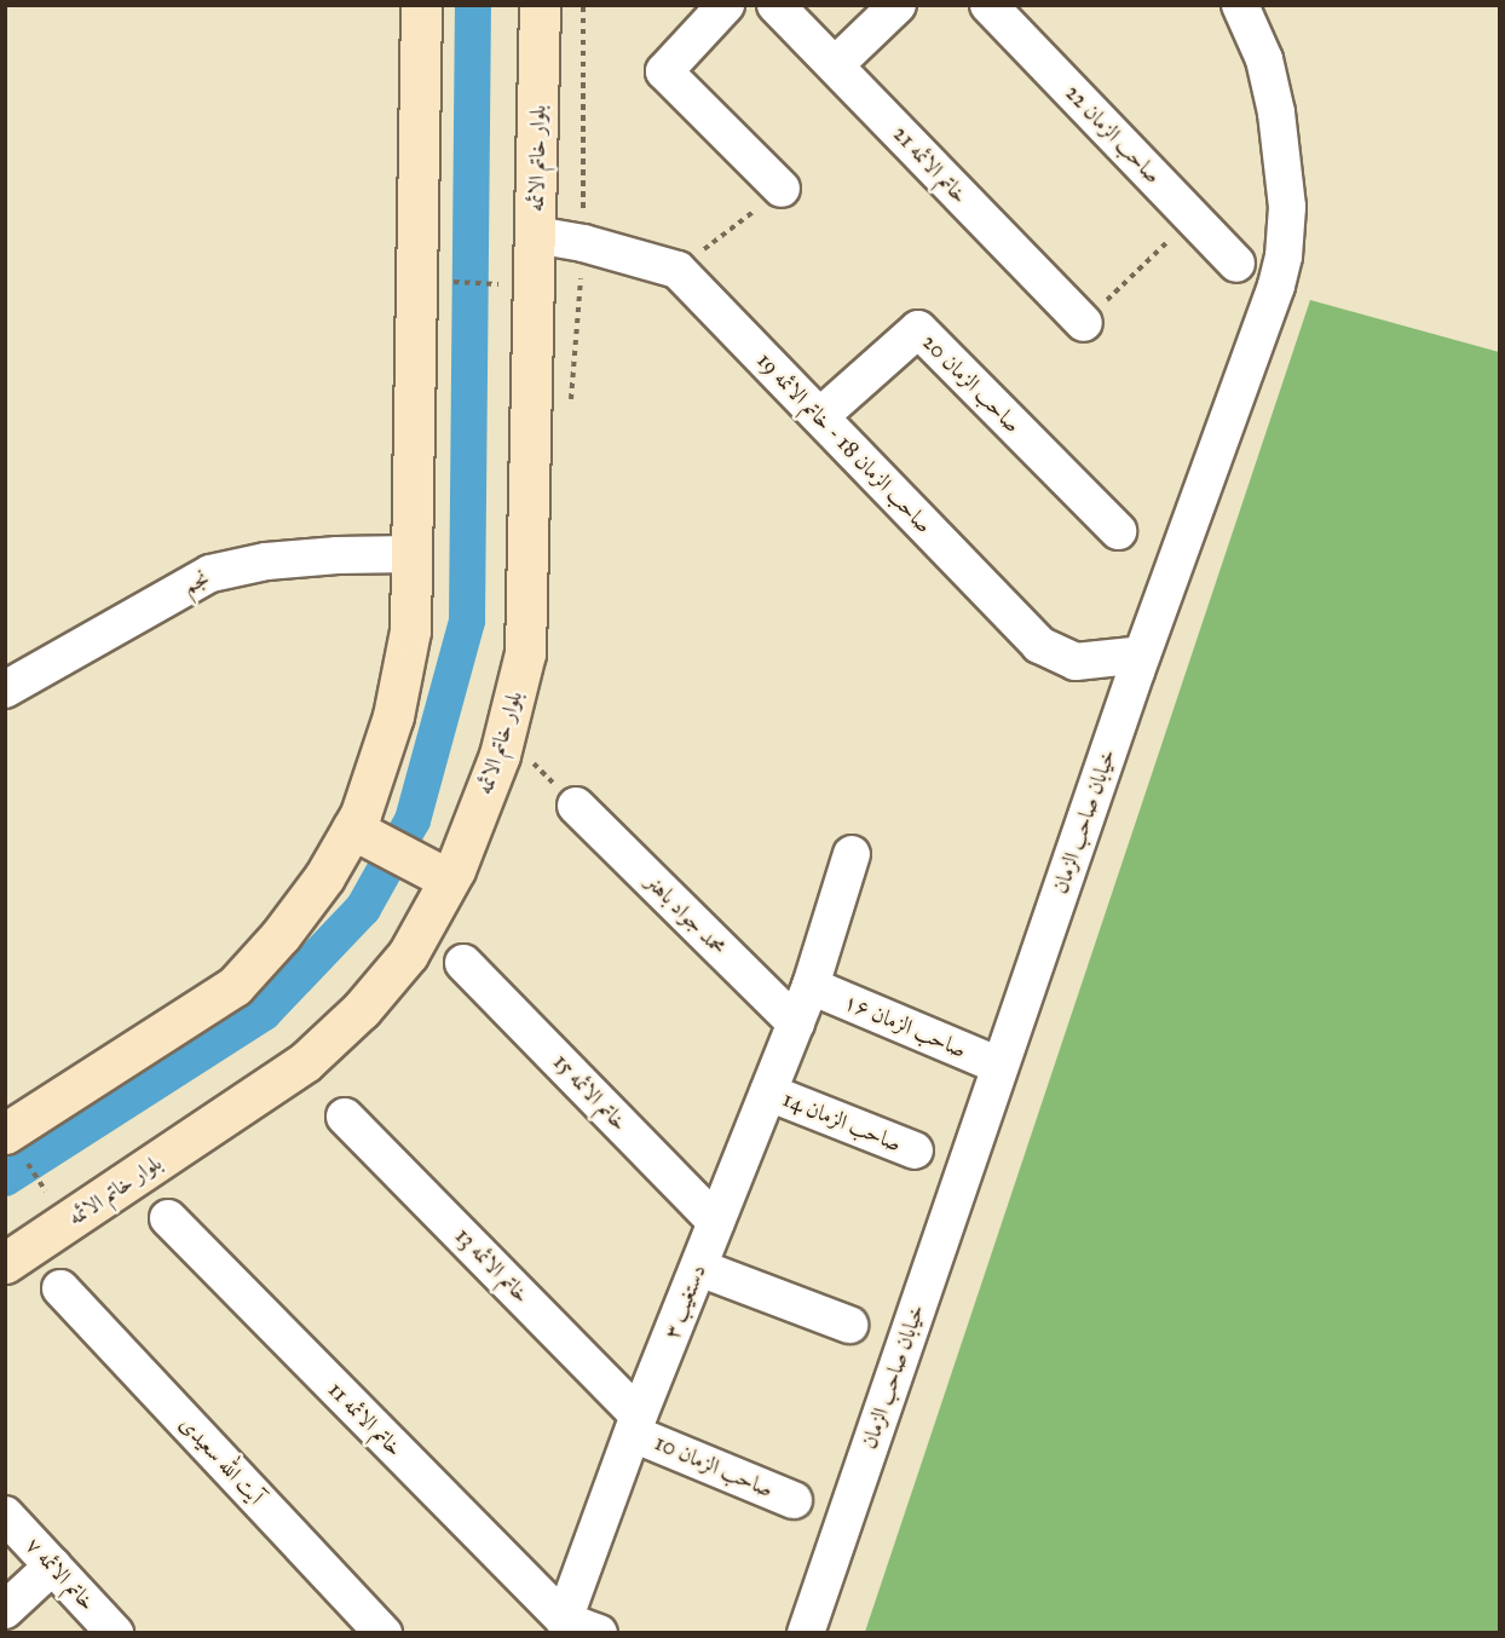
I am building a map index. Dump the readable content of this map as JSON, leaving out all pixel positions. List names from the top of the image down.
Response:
{
  "streets": {
    "main road": ["بلوار خاتم الائمه"],
    "street": [
      "صاحب الزمان 22",
      "خاتم الائمه 21",
      "صاحب الزمان 20",
      "صاحب الزمان 18 - خاتم الائمه 19",
      "نجم",
      "خیابان صاحب الزمان",
      "محمد جواد باهنر",
      "صاحب الزمان ۱۶",
      "خاتم الائمه 15",
      "صاحب الزمان 14",
      "خاتم الائمه 13",
      "دستغیب ۳",
      "خاتم الائمه 11",
      "آیت الله سعیدی",
      "صاحب الزمان 10",
      "خاتم الائمه ۷"
    ]
  },
  "crossings": [
    ["بلوار خاتم الائمه", "صاحب الزمان 18 - خاتم الائمه 19"],
    ["صاحب الزمان 20", "صاحب الزمان 18 - خاتم الائمه 19"],
    ["صاحب الزمان 18 - خاتم الائمه 19", "خیابان صاحب الزمان"],
    ["خیابان صاحب الزمان", "صاحب الزمان ۱۶"],
    ["محمد جواد باهنر", "دستغیب ۳"],
    ["صاحب الزمان ۱۶", "دستغیب ۳"],
    ["خاتم الائمه 15", "دستغیب ۳"],
    ["صاحب الزمان 14", "دستغیب ۳"],
    ["خاتم الائمه 13", "دستغیب ۳"],
    ["خاتم الائمه 13", "صاحب الزمان 10"],
    ["دستغیب ۳", "خاتم الائمه 11"],
    ["دستغیب ۳", "صاحب الزمان 10"]
  ]
}
